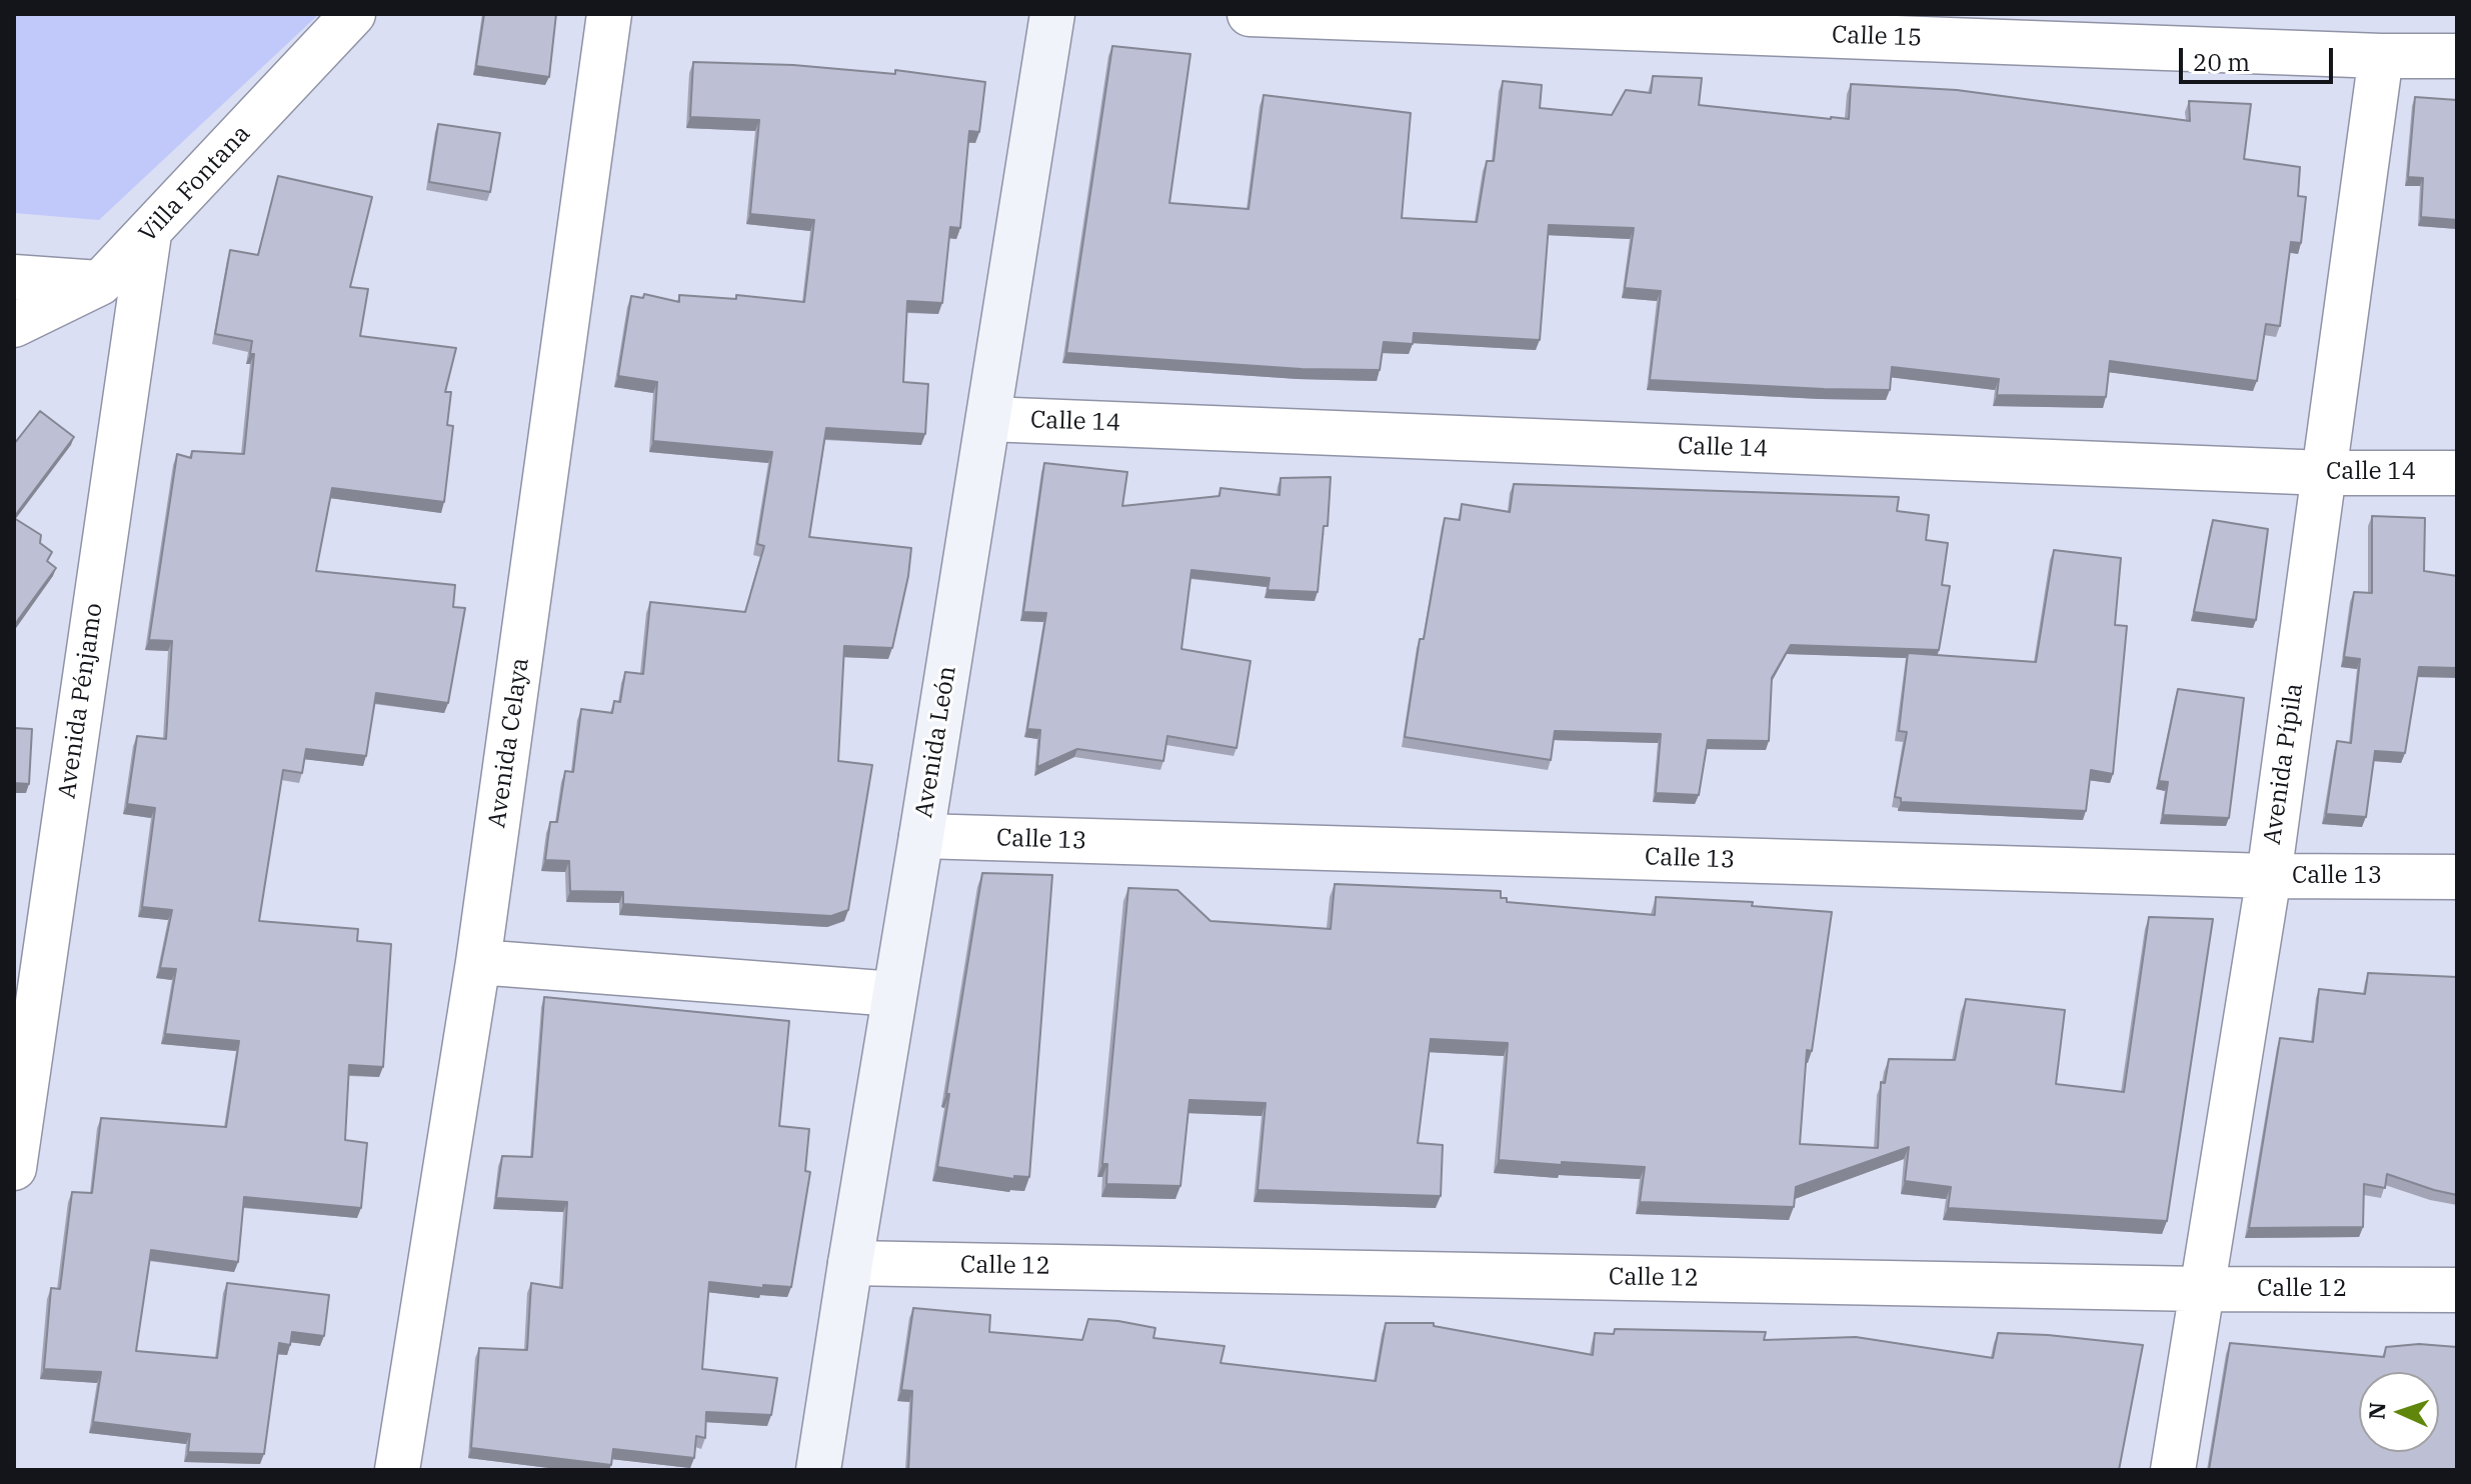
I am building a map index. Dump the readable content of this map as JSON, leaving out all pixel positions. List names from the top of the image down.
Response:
{
  "streets": {
    "street": [
      "Calle 15",
      "Villa Fontana",
      "Calle 14",
      "Avenida Pénjamo",
      "Avenida León",
      "Avenida Celaya",
      "Avenida Pípila",
      "Calle 13",
      "Calle 12"
    ]
  },
  "crossings": [
    ["Calle 15", "Avenida Pípila"],
    ["Villa Fontana", "Avenida Pénjamo"],
    ["Calle 14", "Avenida León"],
    ["Calle 14", "Avenida Pípila"],
    ["Avenida León", "Calle 13"],
    ["Avenida León", "Calle 12"],
    ["Avenida Pípila", "Calle 13"],
    ["Avenida Pípila", "Calle 12"]
  ],
  "scale_bar": "20 m",
  "north": "left"
}
